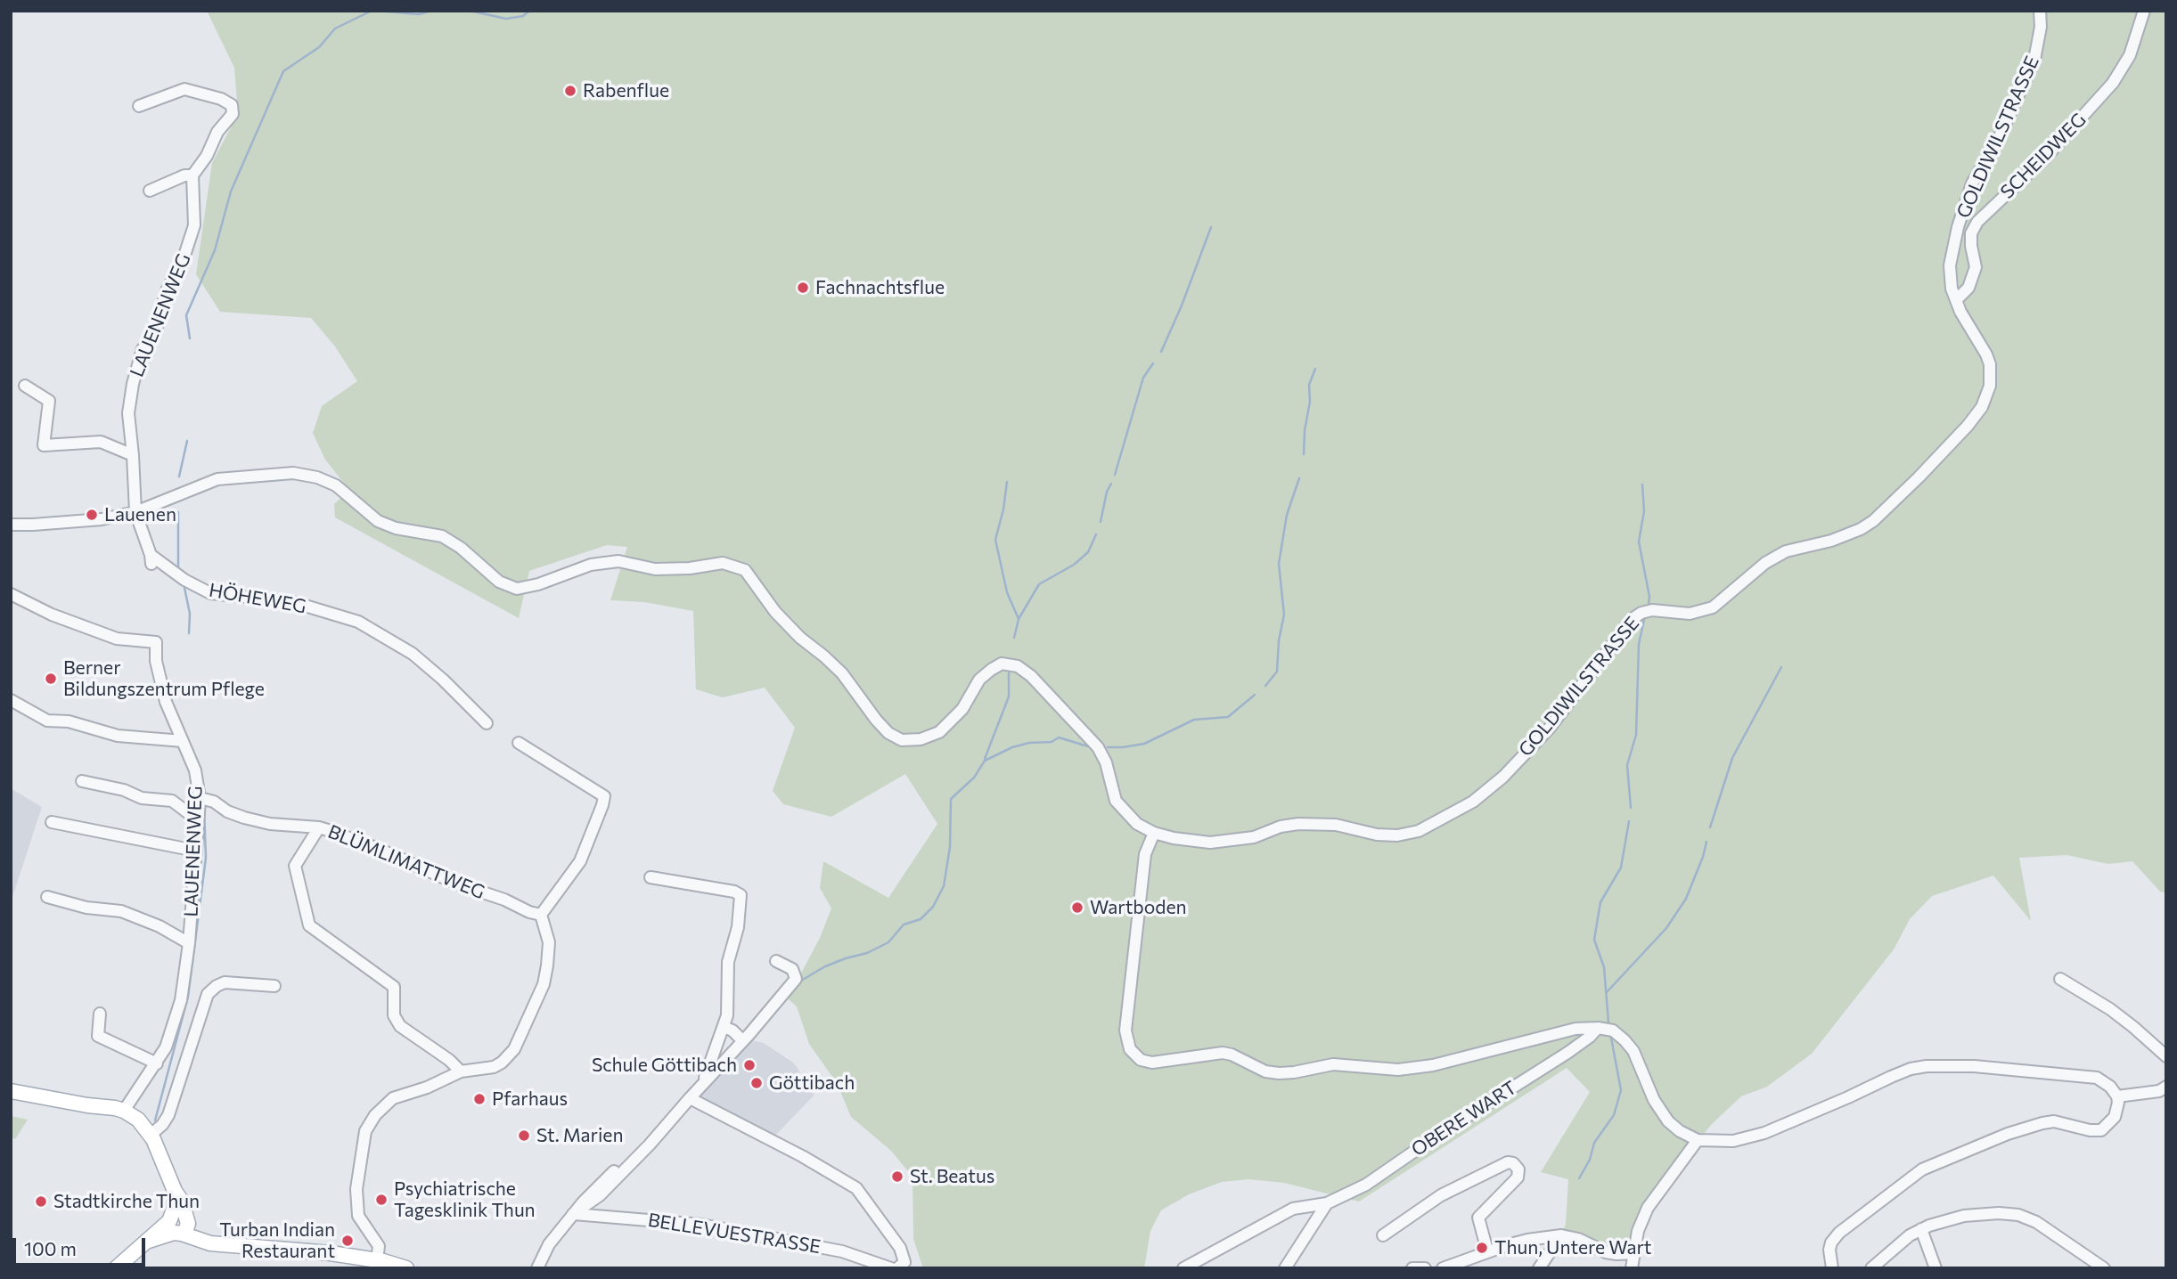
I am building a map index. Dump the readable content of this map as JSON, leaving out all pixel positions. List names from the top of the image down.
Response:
{
  "streets": {
    "street": [
      "GOLDIWILSTRASSE",
      "SCHEIDWEG",
      "LAUENENWEG",
      "HÖHEWEG",
      "BLÜMLIMATTWEG",
      "OBERE WART",
      "BELLEVUESTRASSE"
    ]
  },
  "crossings": [
    ["GOLDIWILSTRASSE", "SCHEIDWEG"],
    ["GOLDIWILSTRASSE", "LAUENENWEG"],
    ["LAUENENWEG", "HÖHEWEG"],
    ["LAUENENWEG", "BLÜMLIMATTWEG"]
  ],
  "places": [
    "Rabenflue",
    "Fachnachtsflue",
    "Lauenen",
    "Berner Bildungszentrum Pflege",
    "Wartboden",
    "Schule Göttibach",
    "Göttibach",
    "Pfarhaus",
    "St. Marien",
    "St. Beatus",
    "Psychiatrische Tagesklinik Thun",
    "Stadtkirche Thun",
    "Turban Indian Restaurant",
    "Thun, Untere Wart"
  ],
  "scale_bar": "100 m"
}
